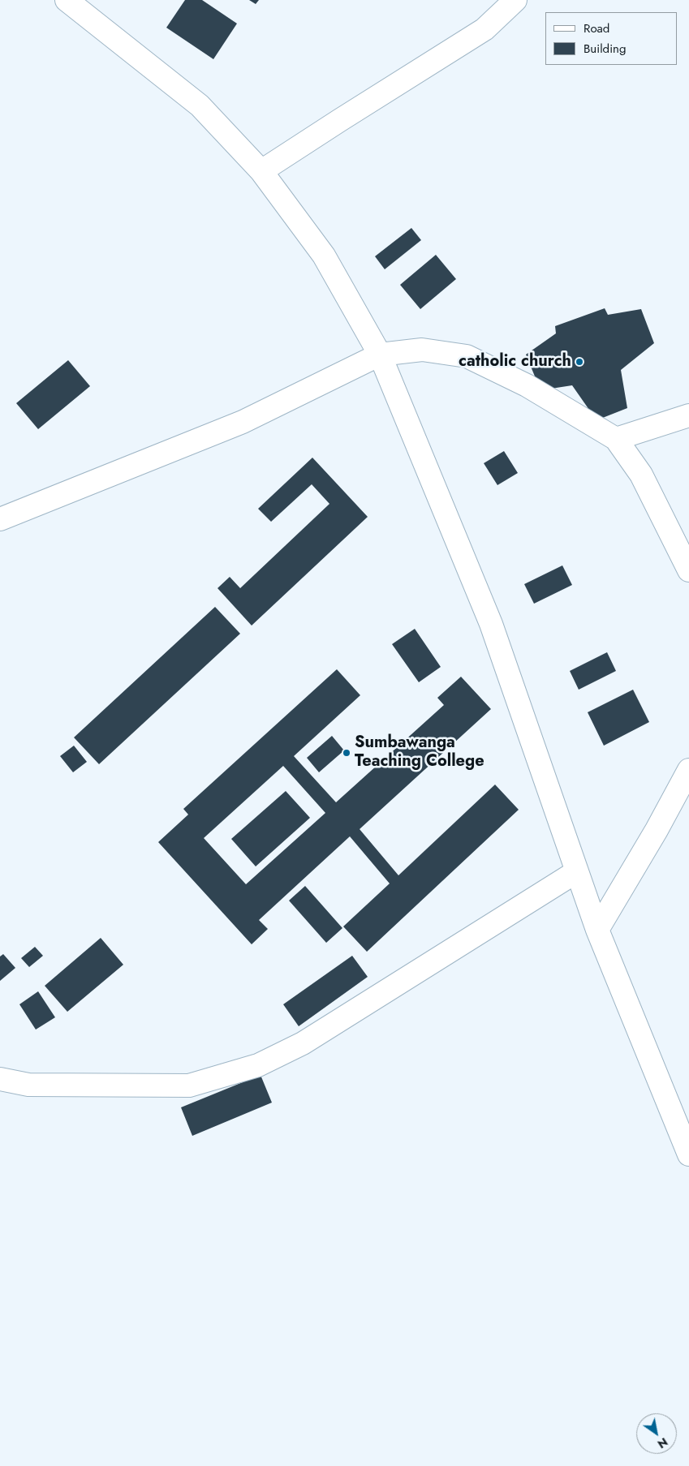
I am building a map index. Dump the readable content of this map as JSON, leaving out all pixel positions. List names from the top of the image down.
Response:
{
  "places": ["catholic church", "Sumbawanga Teaching College"],
  "legend": ["Road", "Building"],
  "north": "bottom right"
}
